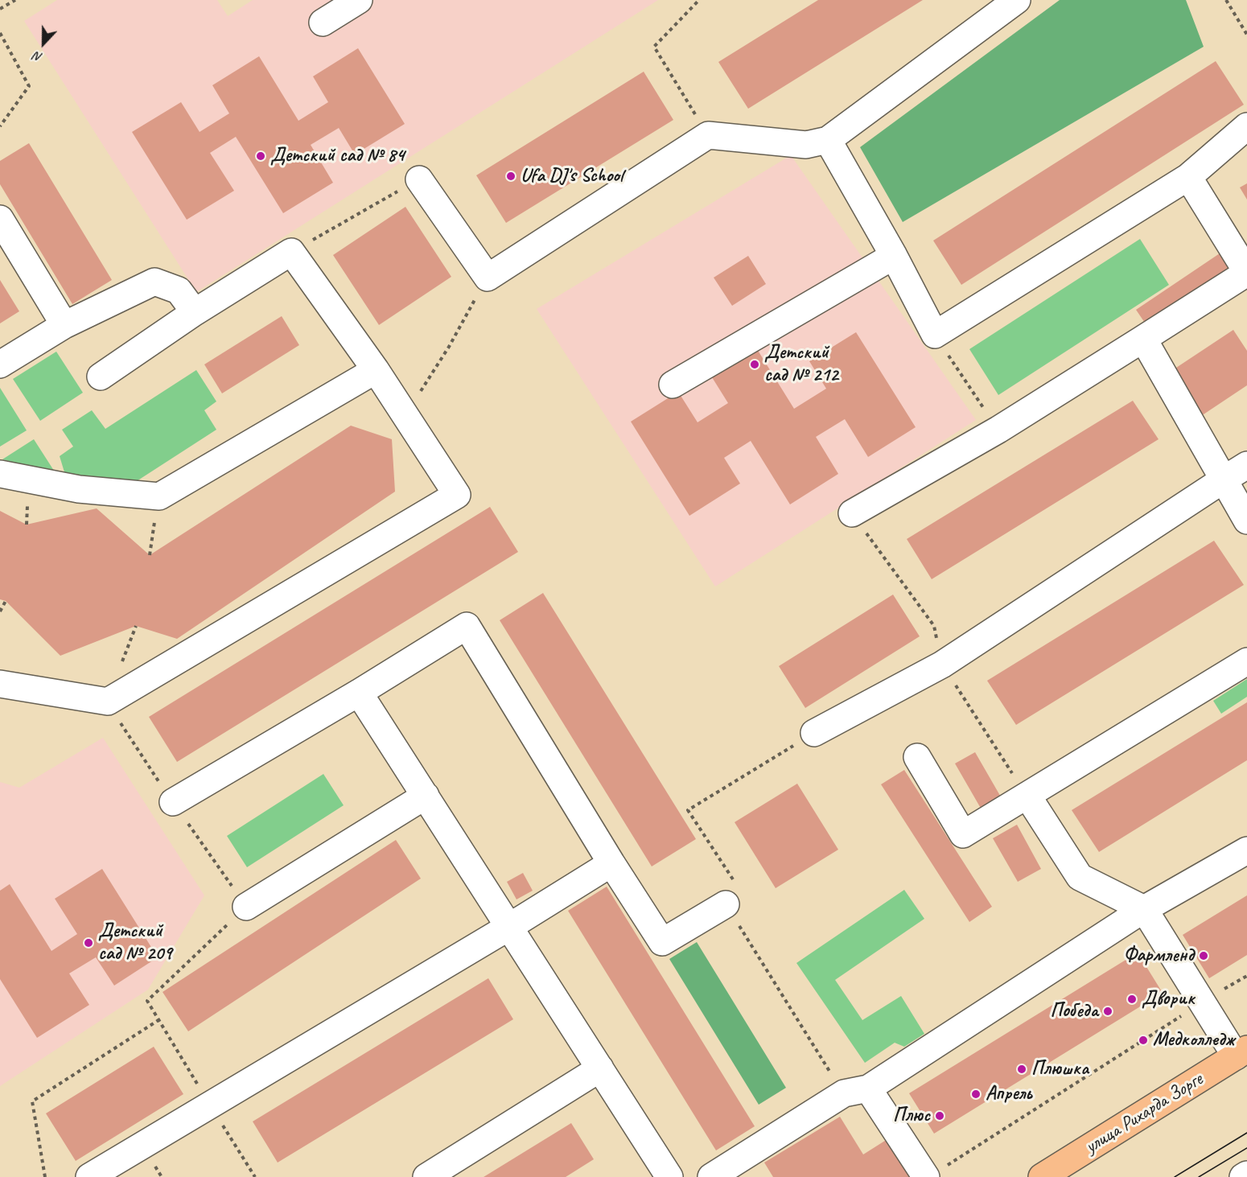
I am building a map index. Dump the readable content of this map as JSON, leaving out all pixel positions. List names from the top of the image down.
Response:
{
  "streets": {
    "main road": ["улица Рихарда Зорге"]
  },
  "places": [
    "Детский сад № 84",
    "Ufa DJ's School",
    "Детский сад № 212",
    "Детский сад № 209",
    "Фармленд",
    "Дворик",
    "Победа",
    "Медколледж",
    "Плюшка",
    "Апрель",
    "Плюс"
  ],
  "north": "bottom"
}
